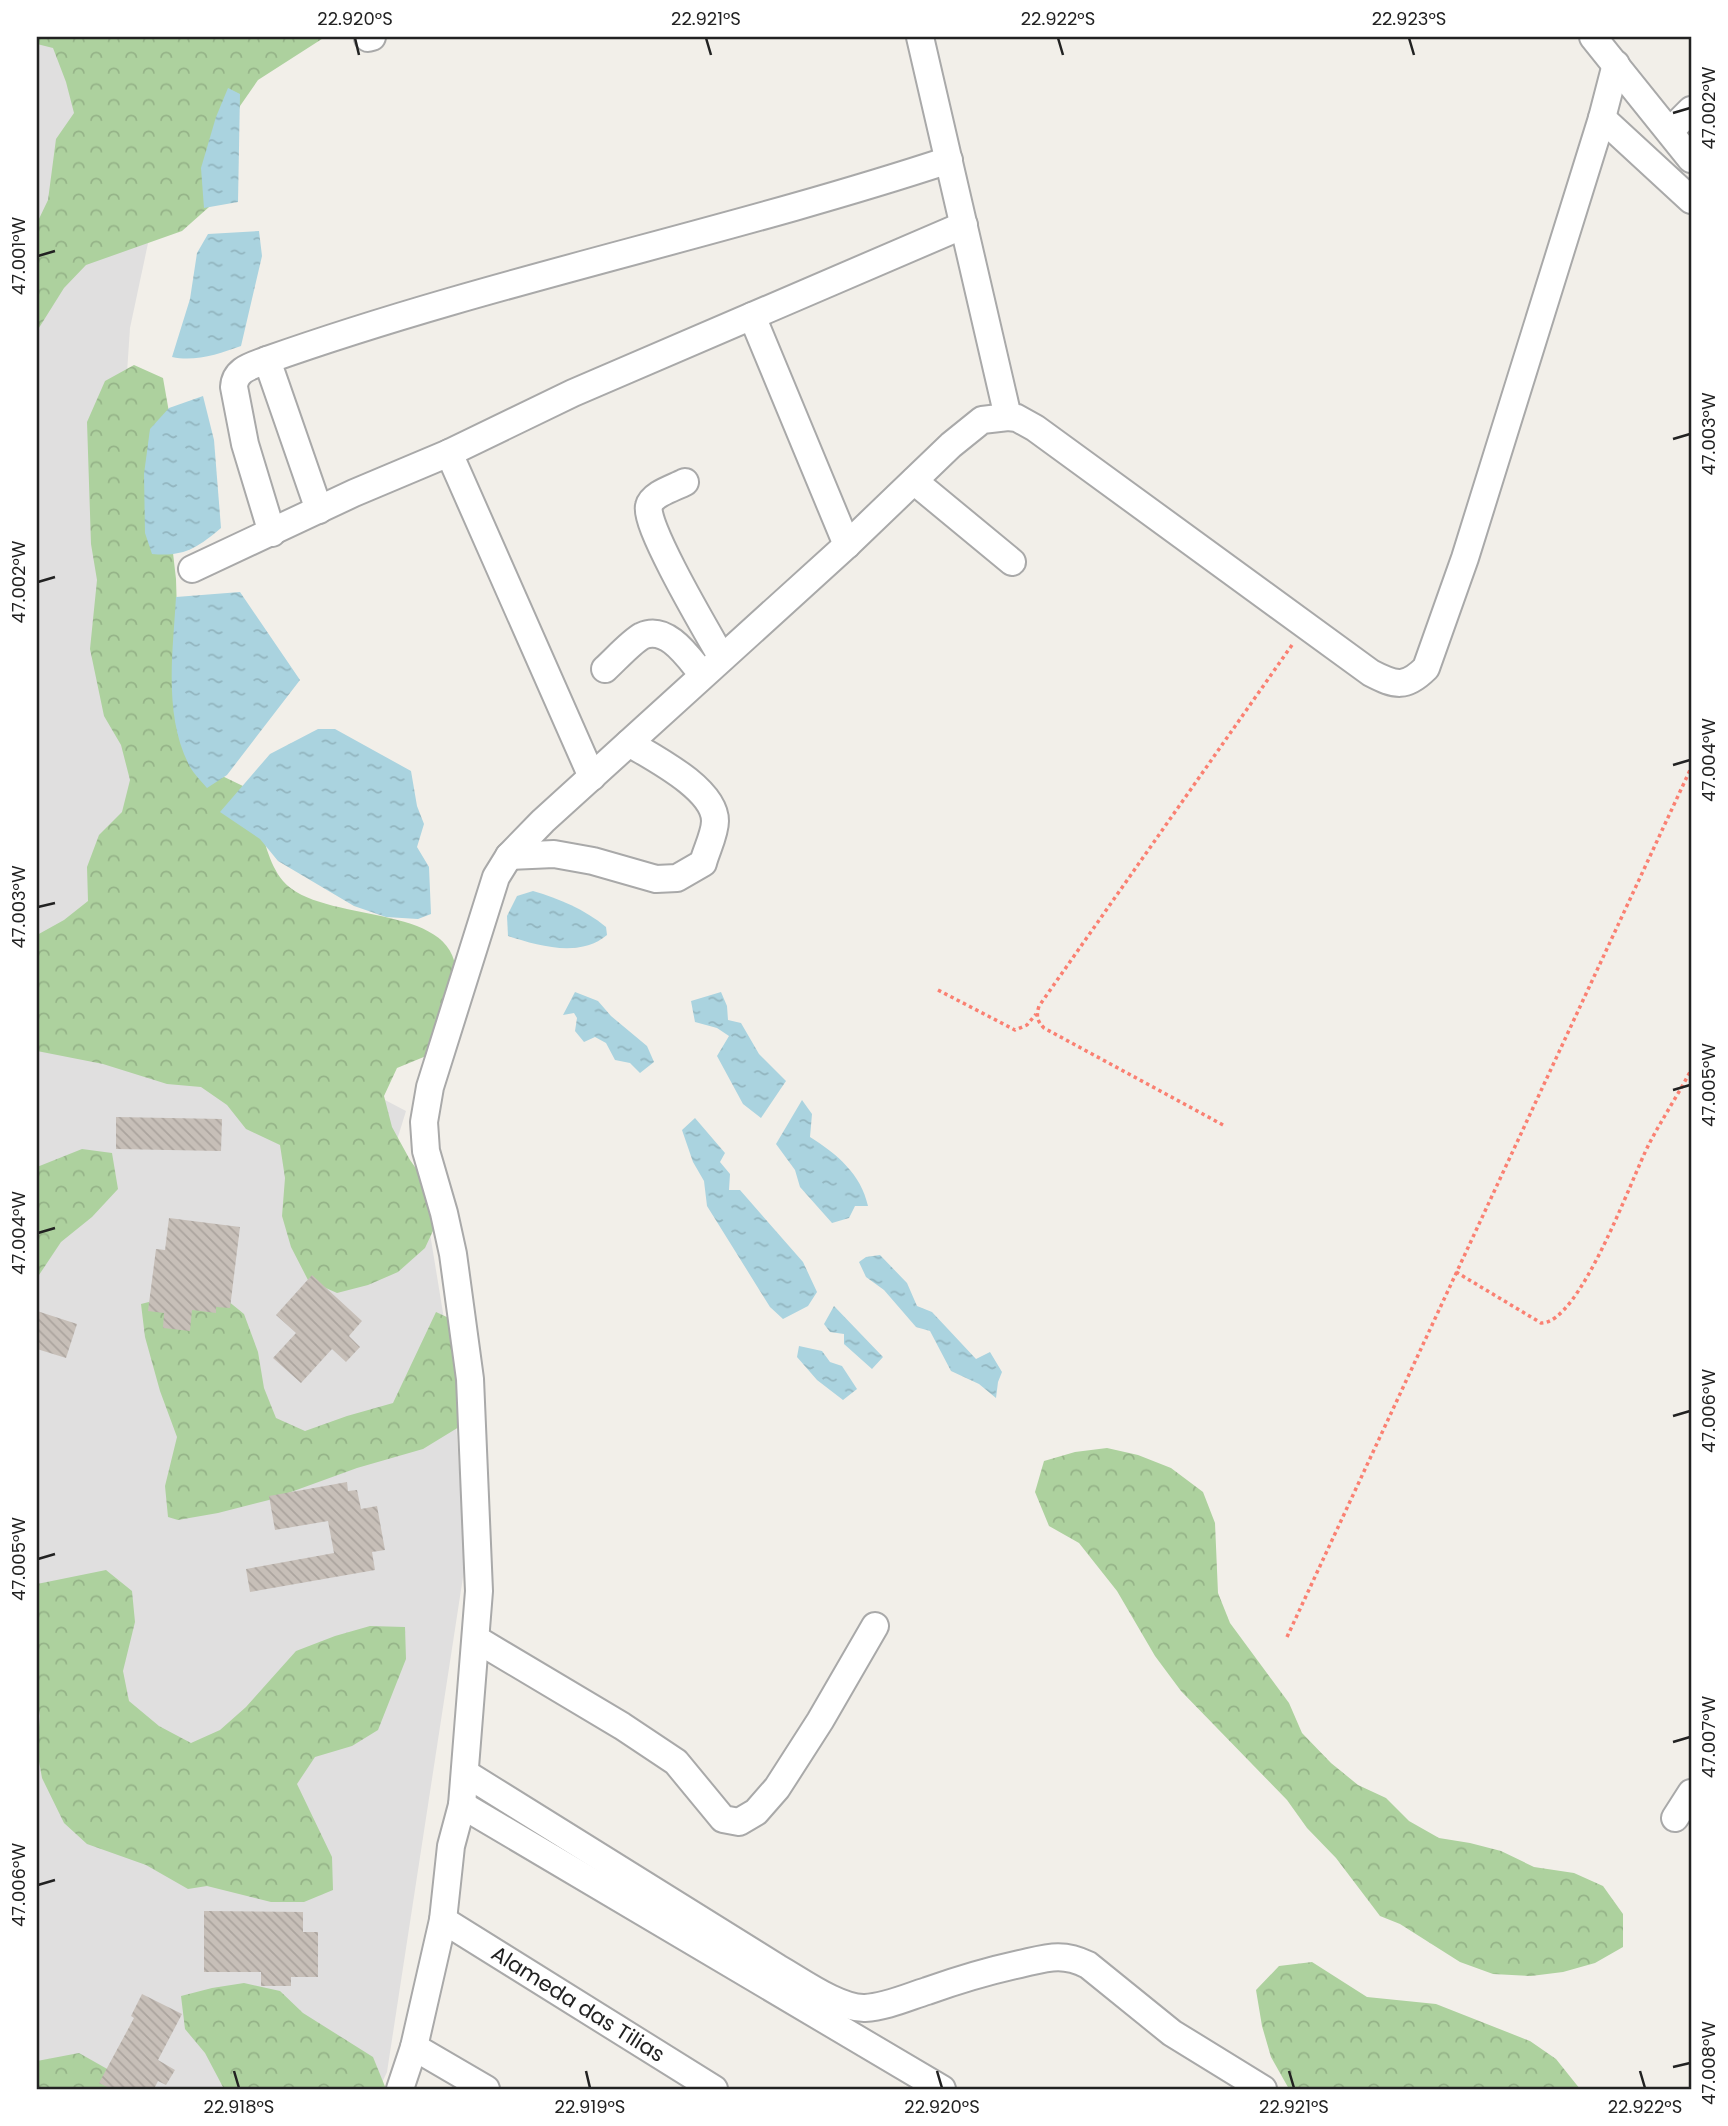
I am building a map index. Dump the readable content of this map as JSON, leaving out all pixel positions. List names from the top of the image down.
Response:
{
  "streets": {
    "street": ["Alameda das Tilias"]
  },
  "coordinates": [
    "22.920°S",
    "22.921°S",
    "22.922°S",
    "22.923°S",
    "47.002°W",
    "47.001°W",
    "47.003°W",
    "47.004°W",
    "47.005°W",
    "47.006°W",
    "47.007°W",
    "47.008°W",
    "22.918°S",
    "22.919°S"
  ]
}
